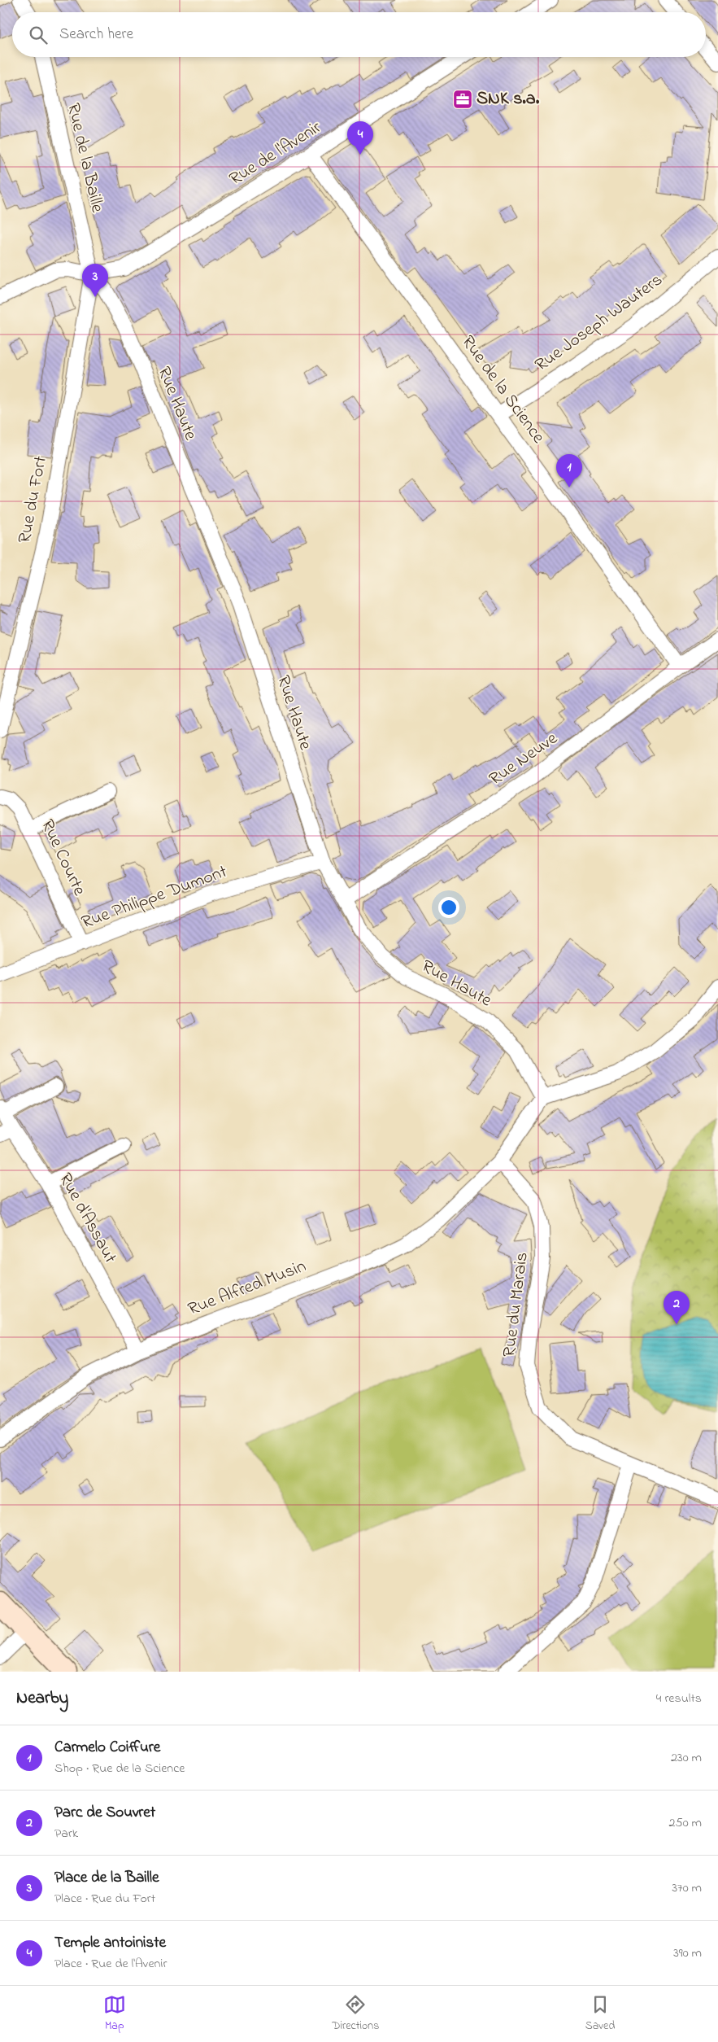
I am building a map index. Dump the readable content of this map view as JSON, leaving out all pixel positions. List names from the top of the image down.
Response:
{
  "streets": {
    "street": [
      "Rue de l'Avenir",
      "Rue de la Baille",
      "Rue Joseph Wauters",
      "Rue de la Science",
      "Rue Haute",
      "Rue du Fort",
      "Rue Neuve",
      "Rue Courte",
      "Rue Philippe Dumont",
      "Rue d'Assaut",
      "Rue Alfred Musin",
      "Rue du Marais"
    ]
  },
  "crossings": [
    ["Rue de l'Avenir", "Rue de la Baille"],
    ["Rue de l'Avenir", "Rue de la Science"],
    ["Rue de l'Avenir", "Rue Haute"],
    ["Rue de l'Avenir", "Rue du Fort"],
    ["Rue de la Baille", "Rue Haute"],
    ["Rue de la Baille", "Rue du Fort"],
    ["Rue Joseph Wauters", "Rue de la Science"],
    ["Rue de la Science", "Rue Neuve"],
    ["Rue Haute", "Rue du Fort"],
    ["Rue Haute", "Rue Neuve"],
    ["Rue Haute", "Rue Philippe Dumont"],
    ["Rue Haute", "Rue Alfred Musin"],
    ["Rue Courte", "Rue Philippe Dumont"],
    ["Rue d'Assaut", "Rue Alfred Musin"],
    ["Rue Alfred Musin", "Rue du Marais"]
  ],
  "places": {
    "office": ["SNK s.a."]
  },
  "page": {
    "search": "Search here",
    "pins": [
      "4",
      "3",
      "1",
      "2"
    ],
    "heading": ["Nearby", "4 results"],
    "list": [
      {
        "mark": "1",
        "name": "Carmelo Coiffure",
        "note": "Shop · Rue de la Science",
        "value": "230 m"
      },
      {
        "mark": "2",
        "name": "Parc de Souvret",
        "note": "Park",
        "value": "250 m"
      },
      {
        "mark": "3",
        "name": "Place de la Baille",
        "note": "Place · Rue du Fort",
        "value": "370 m"
      },
      {
        "mark": "4",
        "name": "Temple antoiniste",
        "note": "Place · Rue de l'Avenir",
        "value": "390 m"
      }
    ],
    "nav": ["Map", "Directions", "Saved"]
  }
}
